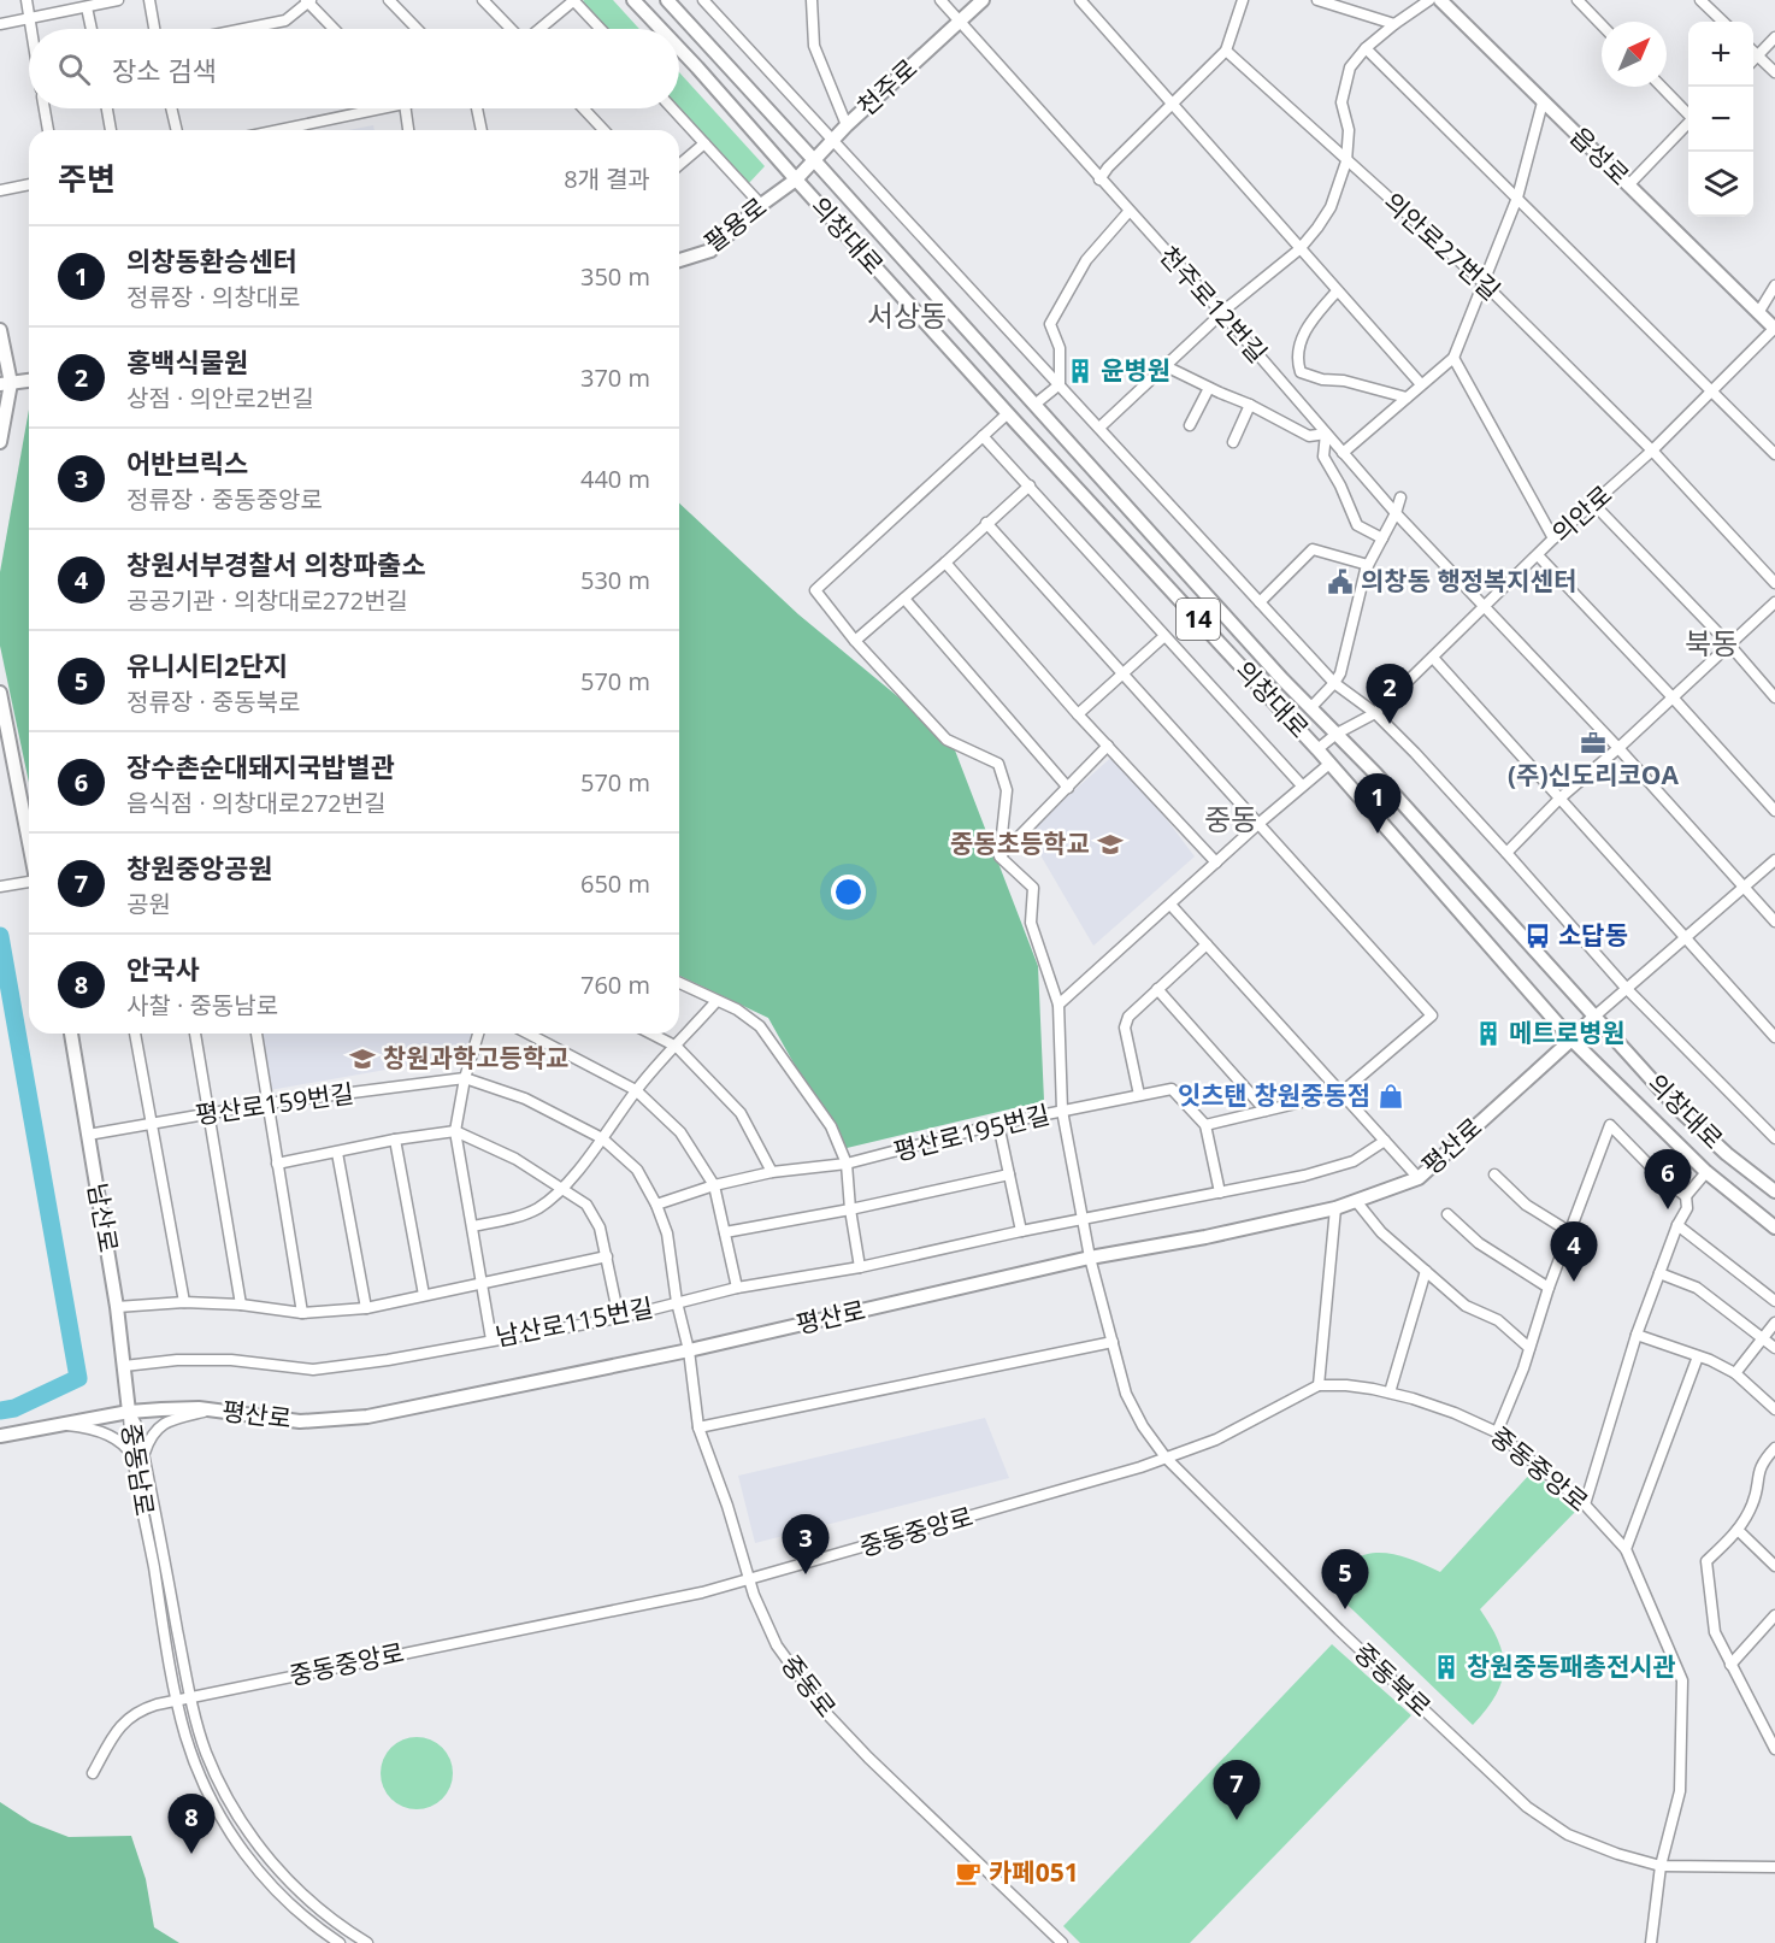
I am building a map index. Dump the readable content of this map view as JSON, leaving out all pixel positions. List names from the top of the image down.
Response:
{
  "streets": {
    "main road": [
      "천주로",
      "읍성로",
      "팔용로",
      "의창대로",
      "14",
      "평산로",
      "남산로"
    ],
    "street": [
      "의안로27번길",
      "천주로12번길",
      "의안로",
      "평산로159번길",
      "평산로195번길",
      "남산로115번길",
      "중동남로",
      "중동중앙로",
      "중동북로",
      "중동로"
    ]
  },
  "crossings": [
    ["천주로", "팔용로"],
    ["천주로", "의창대로"],
    ["천주로", "천주로12번길"],
    ["읍성로", "의안로"],
    ["팔용로", "의창대로"],
    ["의창대로", "의안로"],
    ["의창대로", "평산로"],
    ["의안로27번길", "의안로"],
    ["천주로12번길", "의안로"],
    ["평산로159번길", "평산로195번길"],
    ["평산로159번길", "평산로"],
    ["평산로159번길", "남산로"],
    ["평산로159번길", "남산로115번길"],
    ["평산로159번길", "중동로"],
    ["평산로195번길", "중동북로"],
    ["평산로", "남산로"],
    ["평산로", "중동남로"],
    ["평산로", "중동북로"],
    ["평산로", "중동로"],
    ["남산로", "남산로115번길"],
    ["남산로", "중동남로"],
    ["남산로115번길", "중동북로"],
    ["중동남로", "중동중앙로"],
    ["중동중앙로", "중동북로"],
    ["중동중앙로", "중동로"]
  ],
  "districts": ["서상동", "북동", "중동"],
  "places": {
    "building": ["윤병원", "메트로병원", "창원중동패총전시관"],
    "public building": ["의창동 행정복지센터"],
    "office": ["(주)신도리코OA"],
    "school or university": ["중동초등학교", "창원과학고등학교"],
    "bus stop": ["소답동"],
    "shop": ["잇츠탠 창원중동점"],
    "cafe": ["카페051"]
  },
  "north": "top right",
  "page": {
    "map_buttons": ["+", "−"],
    "search": "장소 검색",
    "heading": ["주변", "8개 결과"],
    "list": [
      {
        "mark": "1",
        "name": "의창동환승센터",
        "note": "정류장 · 의창대로",
        "value": "350 m"
      },
      {
        "mark": "2",
        "name": "홍백식물원",
        "note": "상점 · 의안로2번길",
        "value": "370 m"
      },
      {
        "mark": "3",
        "name": "어반브릭스",
        "note": "정류장 · 중동중앙로",
        "value": "440 m"
      },
      {
        "mark": "4",
        "name": "창원서부경찰서 의창파출소",
        "note": "공공기관 · 의창대로272번길",
        "value": "530 m"
      },
      {
        "mark": "5",
        "name": "유니시티2단지",
        "note": "정류장 · 중동북로",
        "value": "570 m"
      },
      {
        "mark": "6",
        "name": "장수촌순대돼지국밥별관",
        "note": "음식점 · 의창대로272번길",
        "value": "570 m"
      },
      {
        "mark": "7",
        "name": "창원중앙공원",
        "note": "공원",
        "value": "650 m"
      },
      {
        "mark": "8",
        "name": "안국사",
        "note": "사찰 · 중동남로",
        "value": "760 m"
      }
    ],
    "pins": [
      "2",
      "1",
      "6",
      "4",
      "3",
      "5",
      "7",
      "8"
    ]
  }
}
